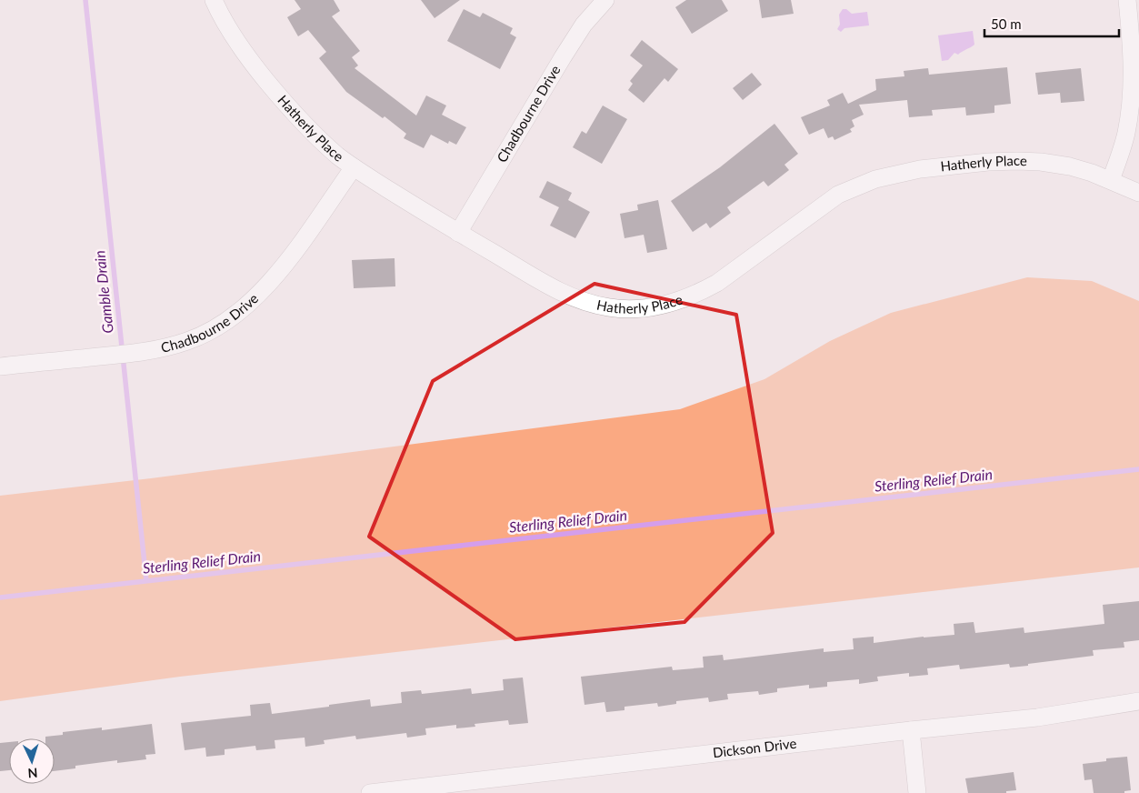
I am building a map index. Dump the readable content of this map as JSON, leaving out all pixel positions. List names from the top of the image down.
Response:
{
  "streets": {
    "street": ["Chadbourne Drive", "Hatherly Place", "Dickson Drive"]
  },
  "crossings": [
    ["Chadbourne Drive", "Hatherly Place"]
  ],
  "water": ["Gamble Drain", "Sterling Relief Drain"],
  "scale_bar": "50 m",
  "north": "bottom"
}
